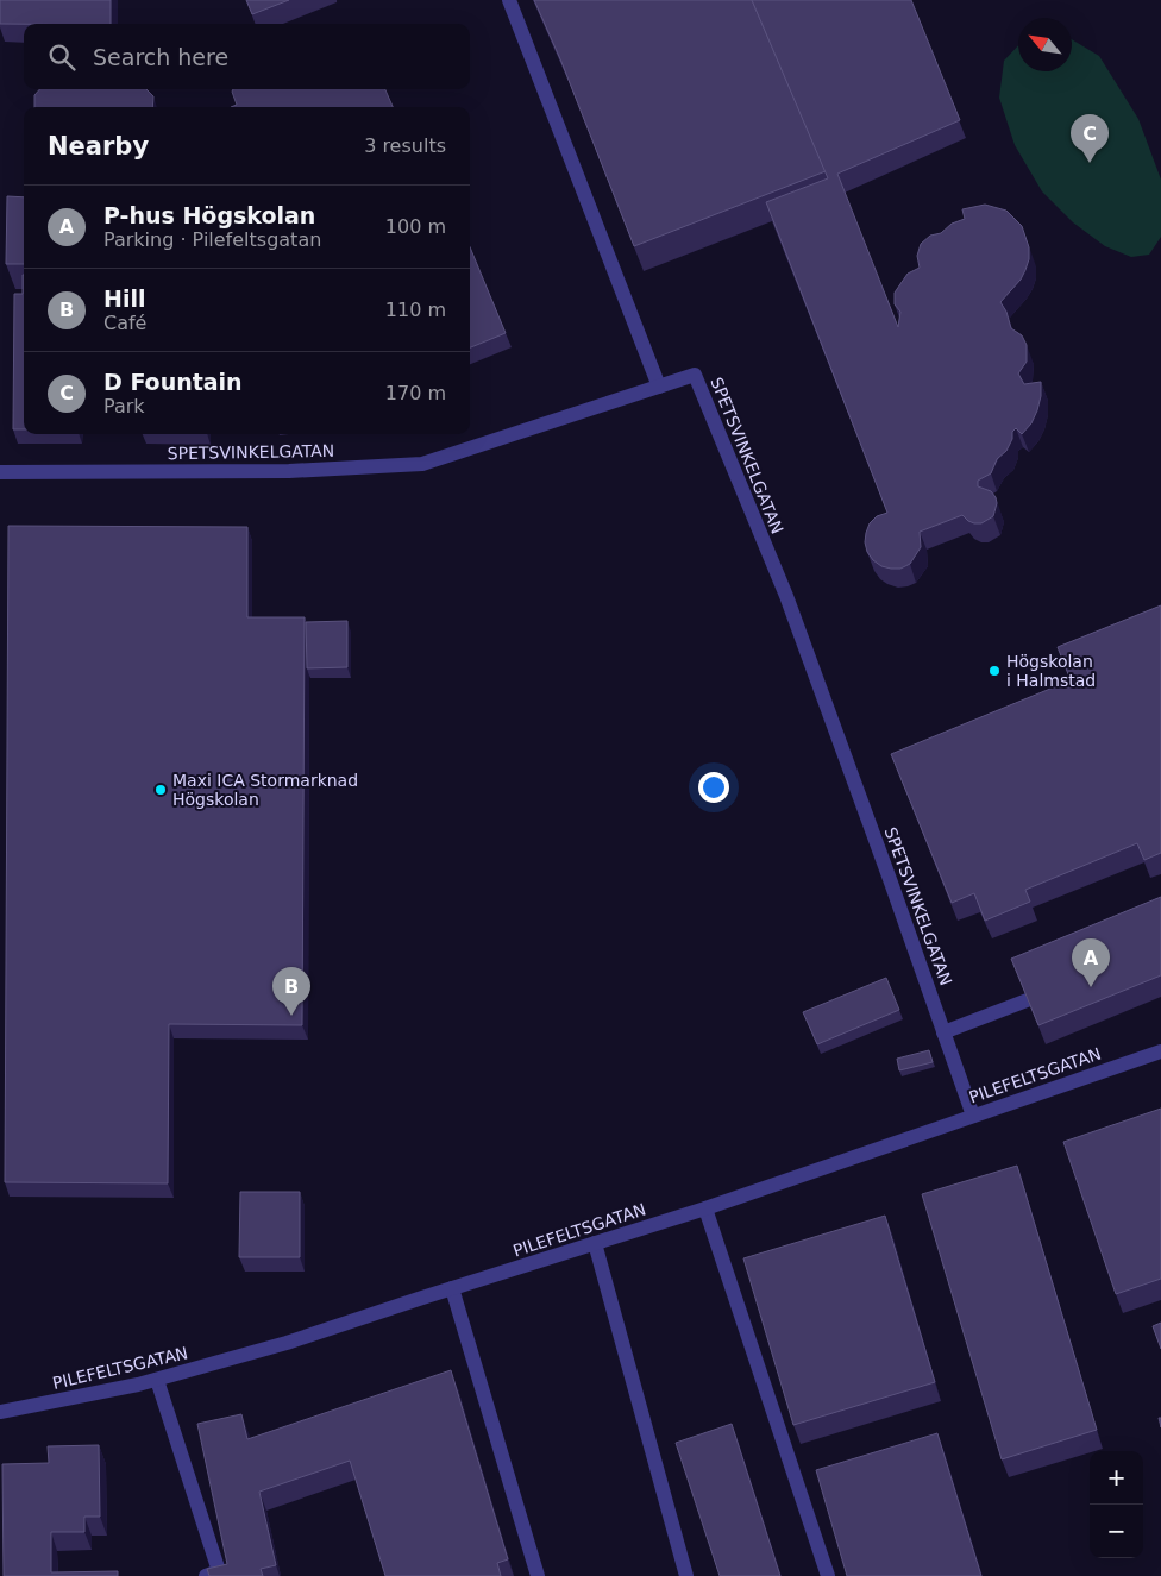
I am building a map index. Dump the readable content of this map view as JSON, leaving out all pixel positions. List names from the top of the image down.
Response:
{
  "streets": {
    "street": ["SPETSVINKELGATAN", "PILEFELTSGATAN"]
  },
  "crossings": [
    ["SPETSVINKELGATAN", "PILEFELTSGATAN"]
  ],
  "places": ["Högskolan i Halmstad", "Maxi ICA Stormarknad Högskolan"],
  "north": "top left",
  "page": {
    "search": "Search here",
    "heading": ["Nearby", "3 results"],
    "pins": ["C", "A", "B"],
    "list": [
      {
        "mark": "A",
        "name": "P-hus Högskolan",
        "note": "Parking · Pilefeltsgatan",
        "value": "100 m"
      },
      {
        "mark": "B",
        "name": "Hill",
        "note": "Café",
        "value": "110 m"
      },
      {
        "mark": "C",
        "name": "D Fountain",
        "note": "Park",
        "value": "170 m"
      }
    ],
    "map_buttons": ["+", "−"]
  }
}
